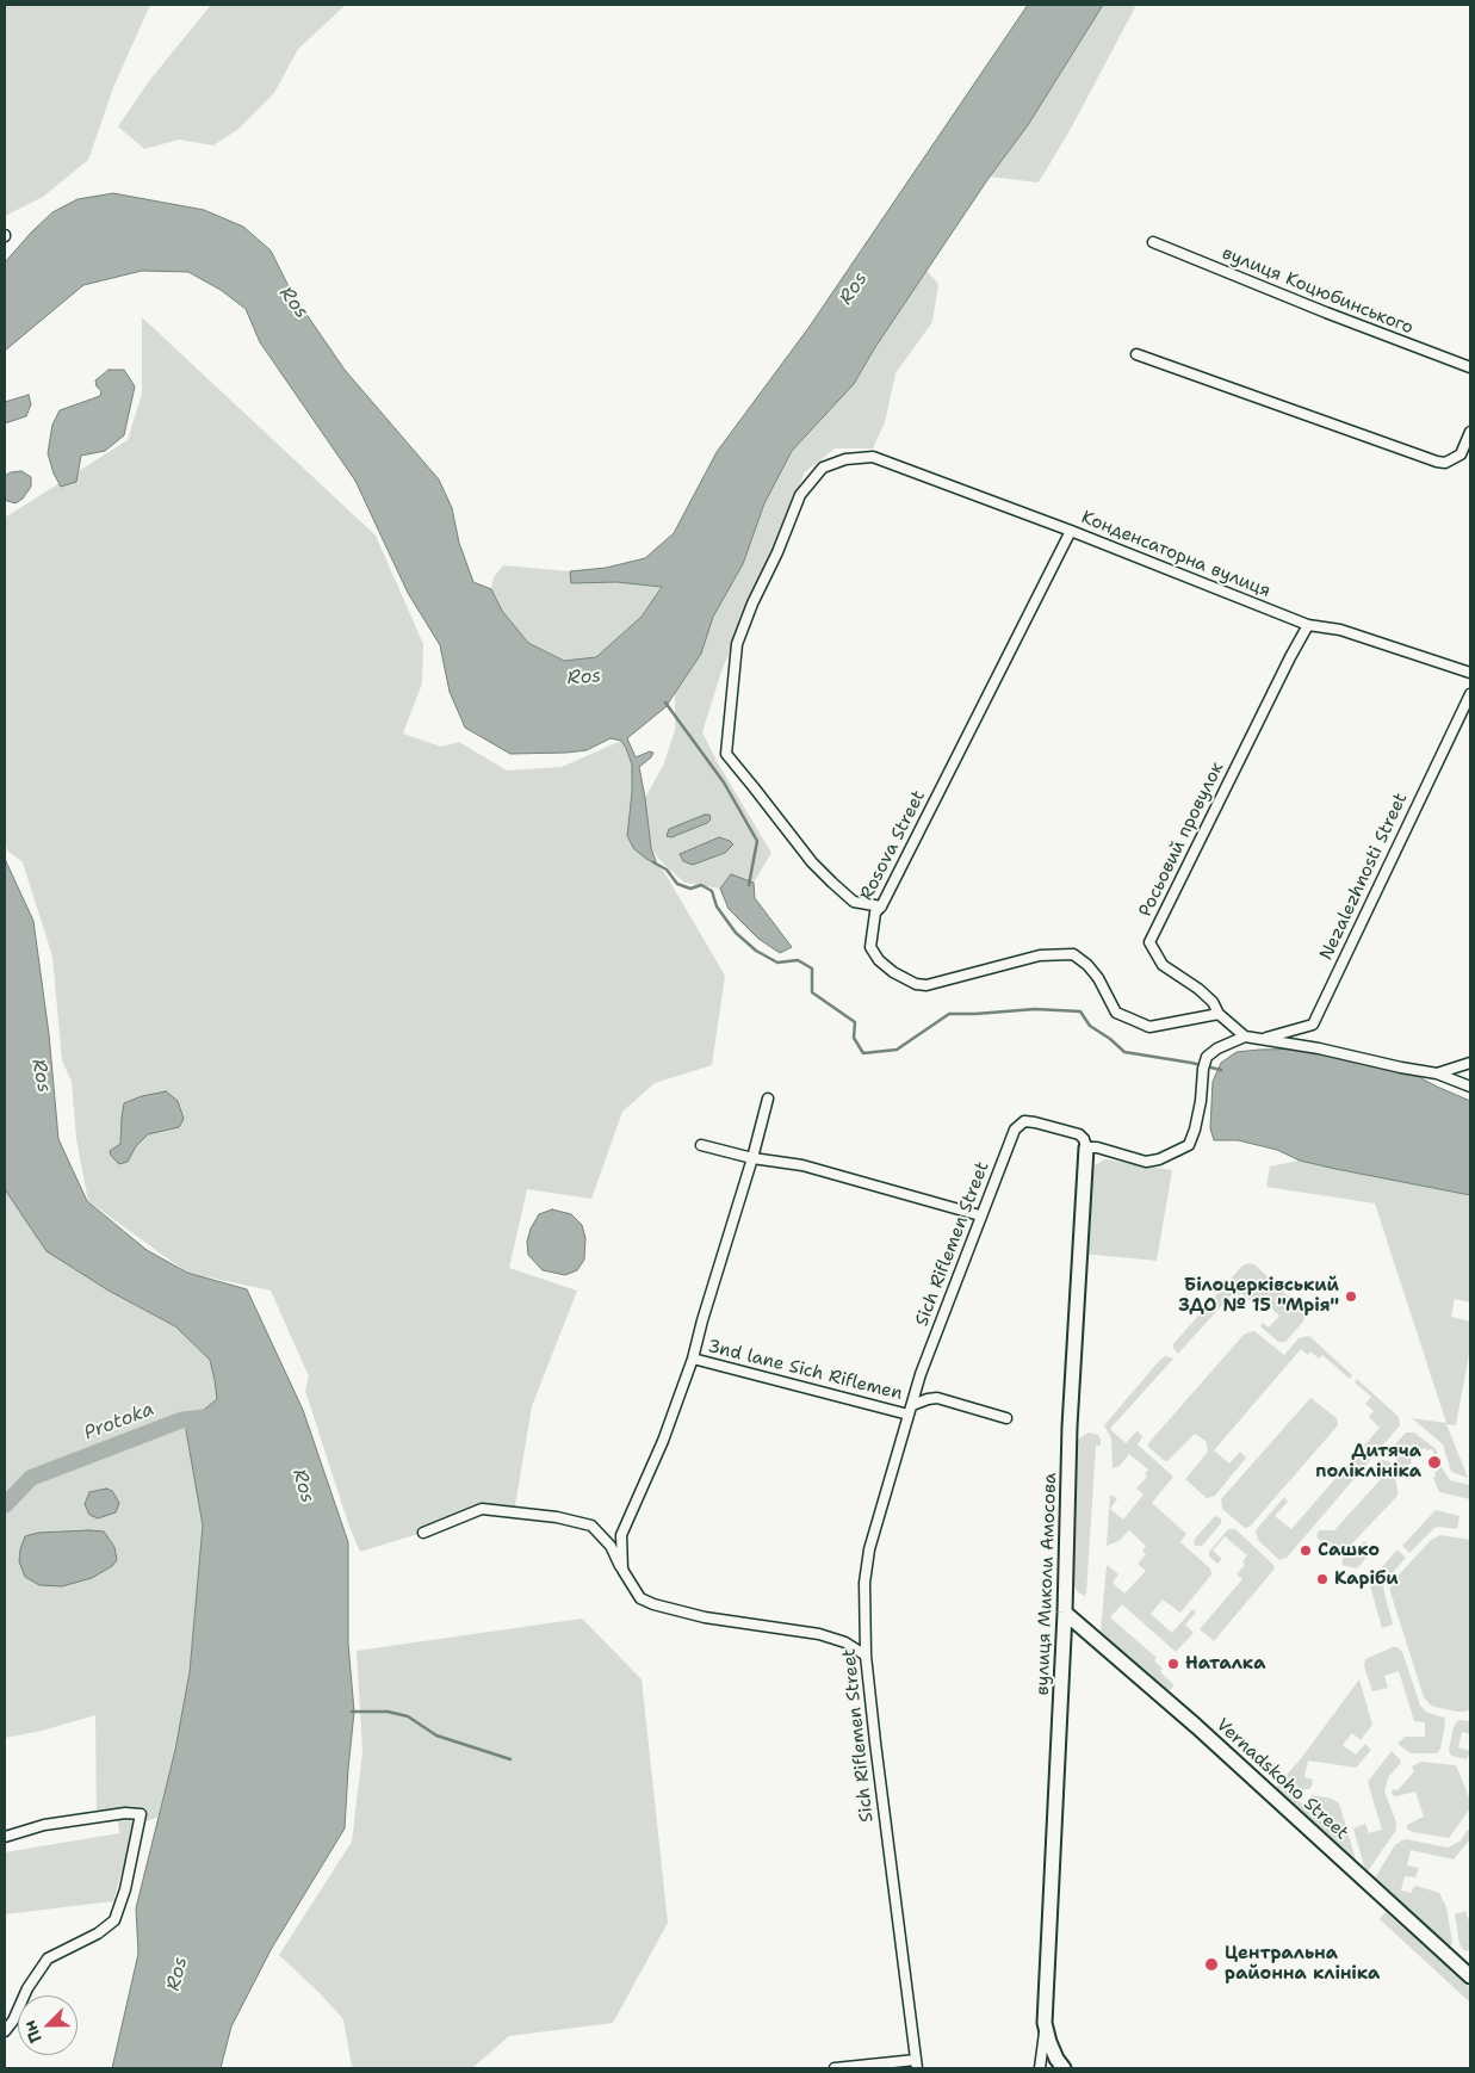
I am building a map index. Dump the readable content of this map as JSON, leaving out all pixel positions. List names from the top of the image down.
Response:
{
  "streets": {
    "street": [
      "вулиця Коцюбинського",
      "Конденсаторна вулиця",
      "Росьовий провулок",
      "Rosova Street",
      "Nezalezhnosti Street",
      "Sich Riflemen Street",
      "3nd lane Sich Riflemen",
      "вулиця Миколи Амосова",
      "Vernadskoho Street"
    ]
  },
  "crossings": [
    ["Конденсаторна вулиця", "Росьовий провулок"],
    ["Конденсаторна вулиця", "Rosova Street"],
    ["Росьовий провулок", "Rosova Street"],
    ["Sich Riflemen Street", "3nd lane Sich Riflemen"],
    ["Sich Riflemen Street", "вулиця Миколи Амосова"],
    ["вулиця Миколи Амосова", "Vernadskoho Street"]
  ],
  "water": ["Ros", "Protoka"],
  "places": [
    "Білоцерківський ЗДО № 15 \"Мрія\"",
    "Дитяча поліклініка",
    "Сашко",
    "Каріби",
    "Наталка",
    "Центральна районна клініка"
  ],
  "north": "bottom left"
}
